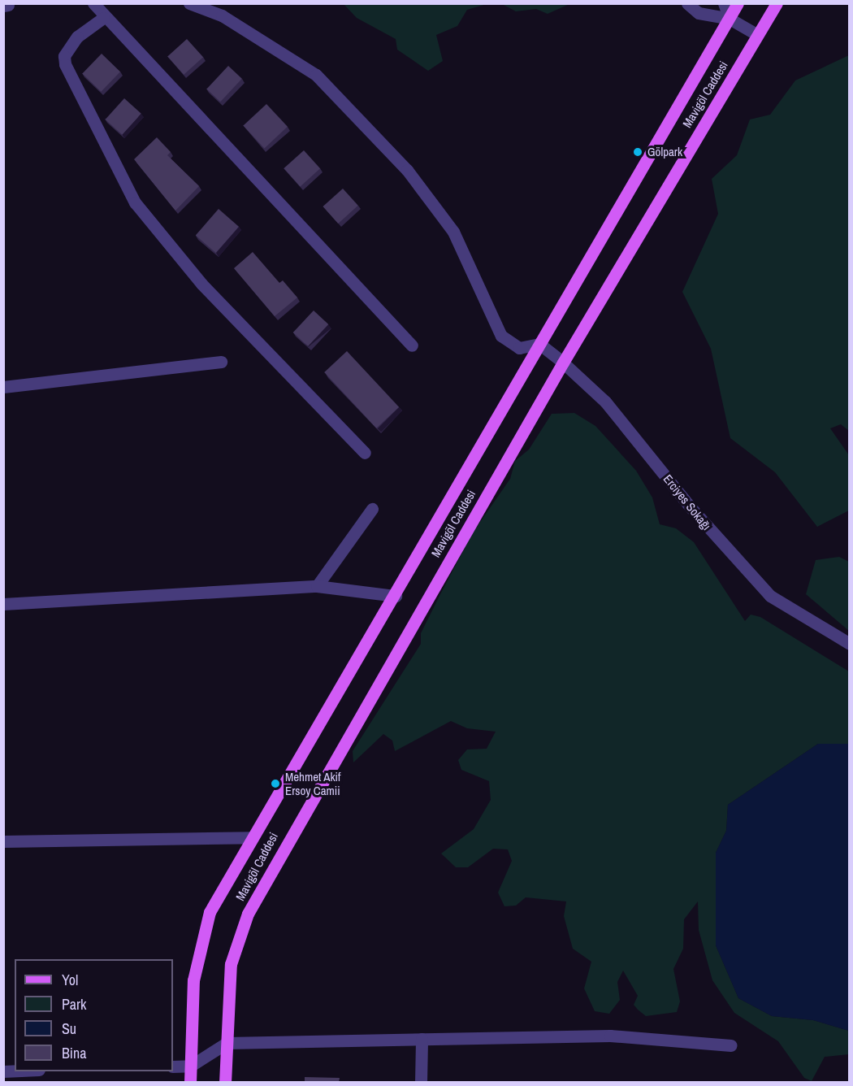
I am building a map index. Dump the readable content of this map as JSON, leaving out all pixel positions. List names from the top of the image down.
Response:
{
  "streets": {
    "main road": ["Mavigöl Caddesi"],
    "street": ["Erciyes Sokağı"]
  },
  "crossings": [
    ["Mavigöl Caddesi", "Erciyes Sokağı"]
  ],
  "places": ["Gölpark", "Mehmet Akif Ersoy Camii"],
  "legend": [
    "Yol",
    "Park",
    "Su",
    "Bina"
  ]
}
